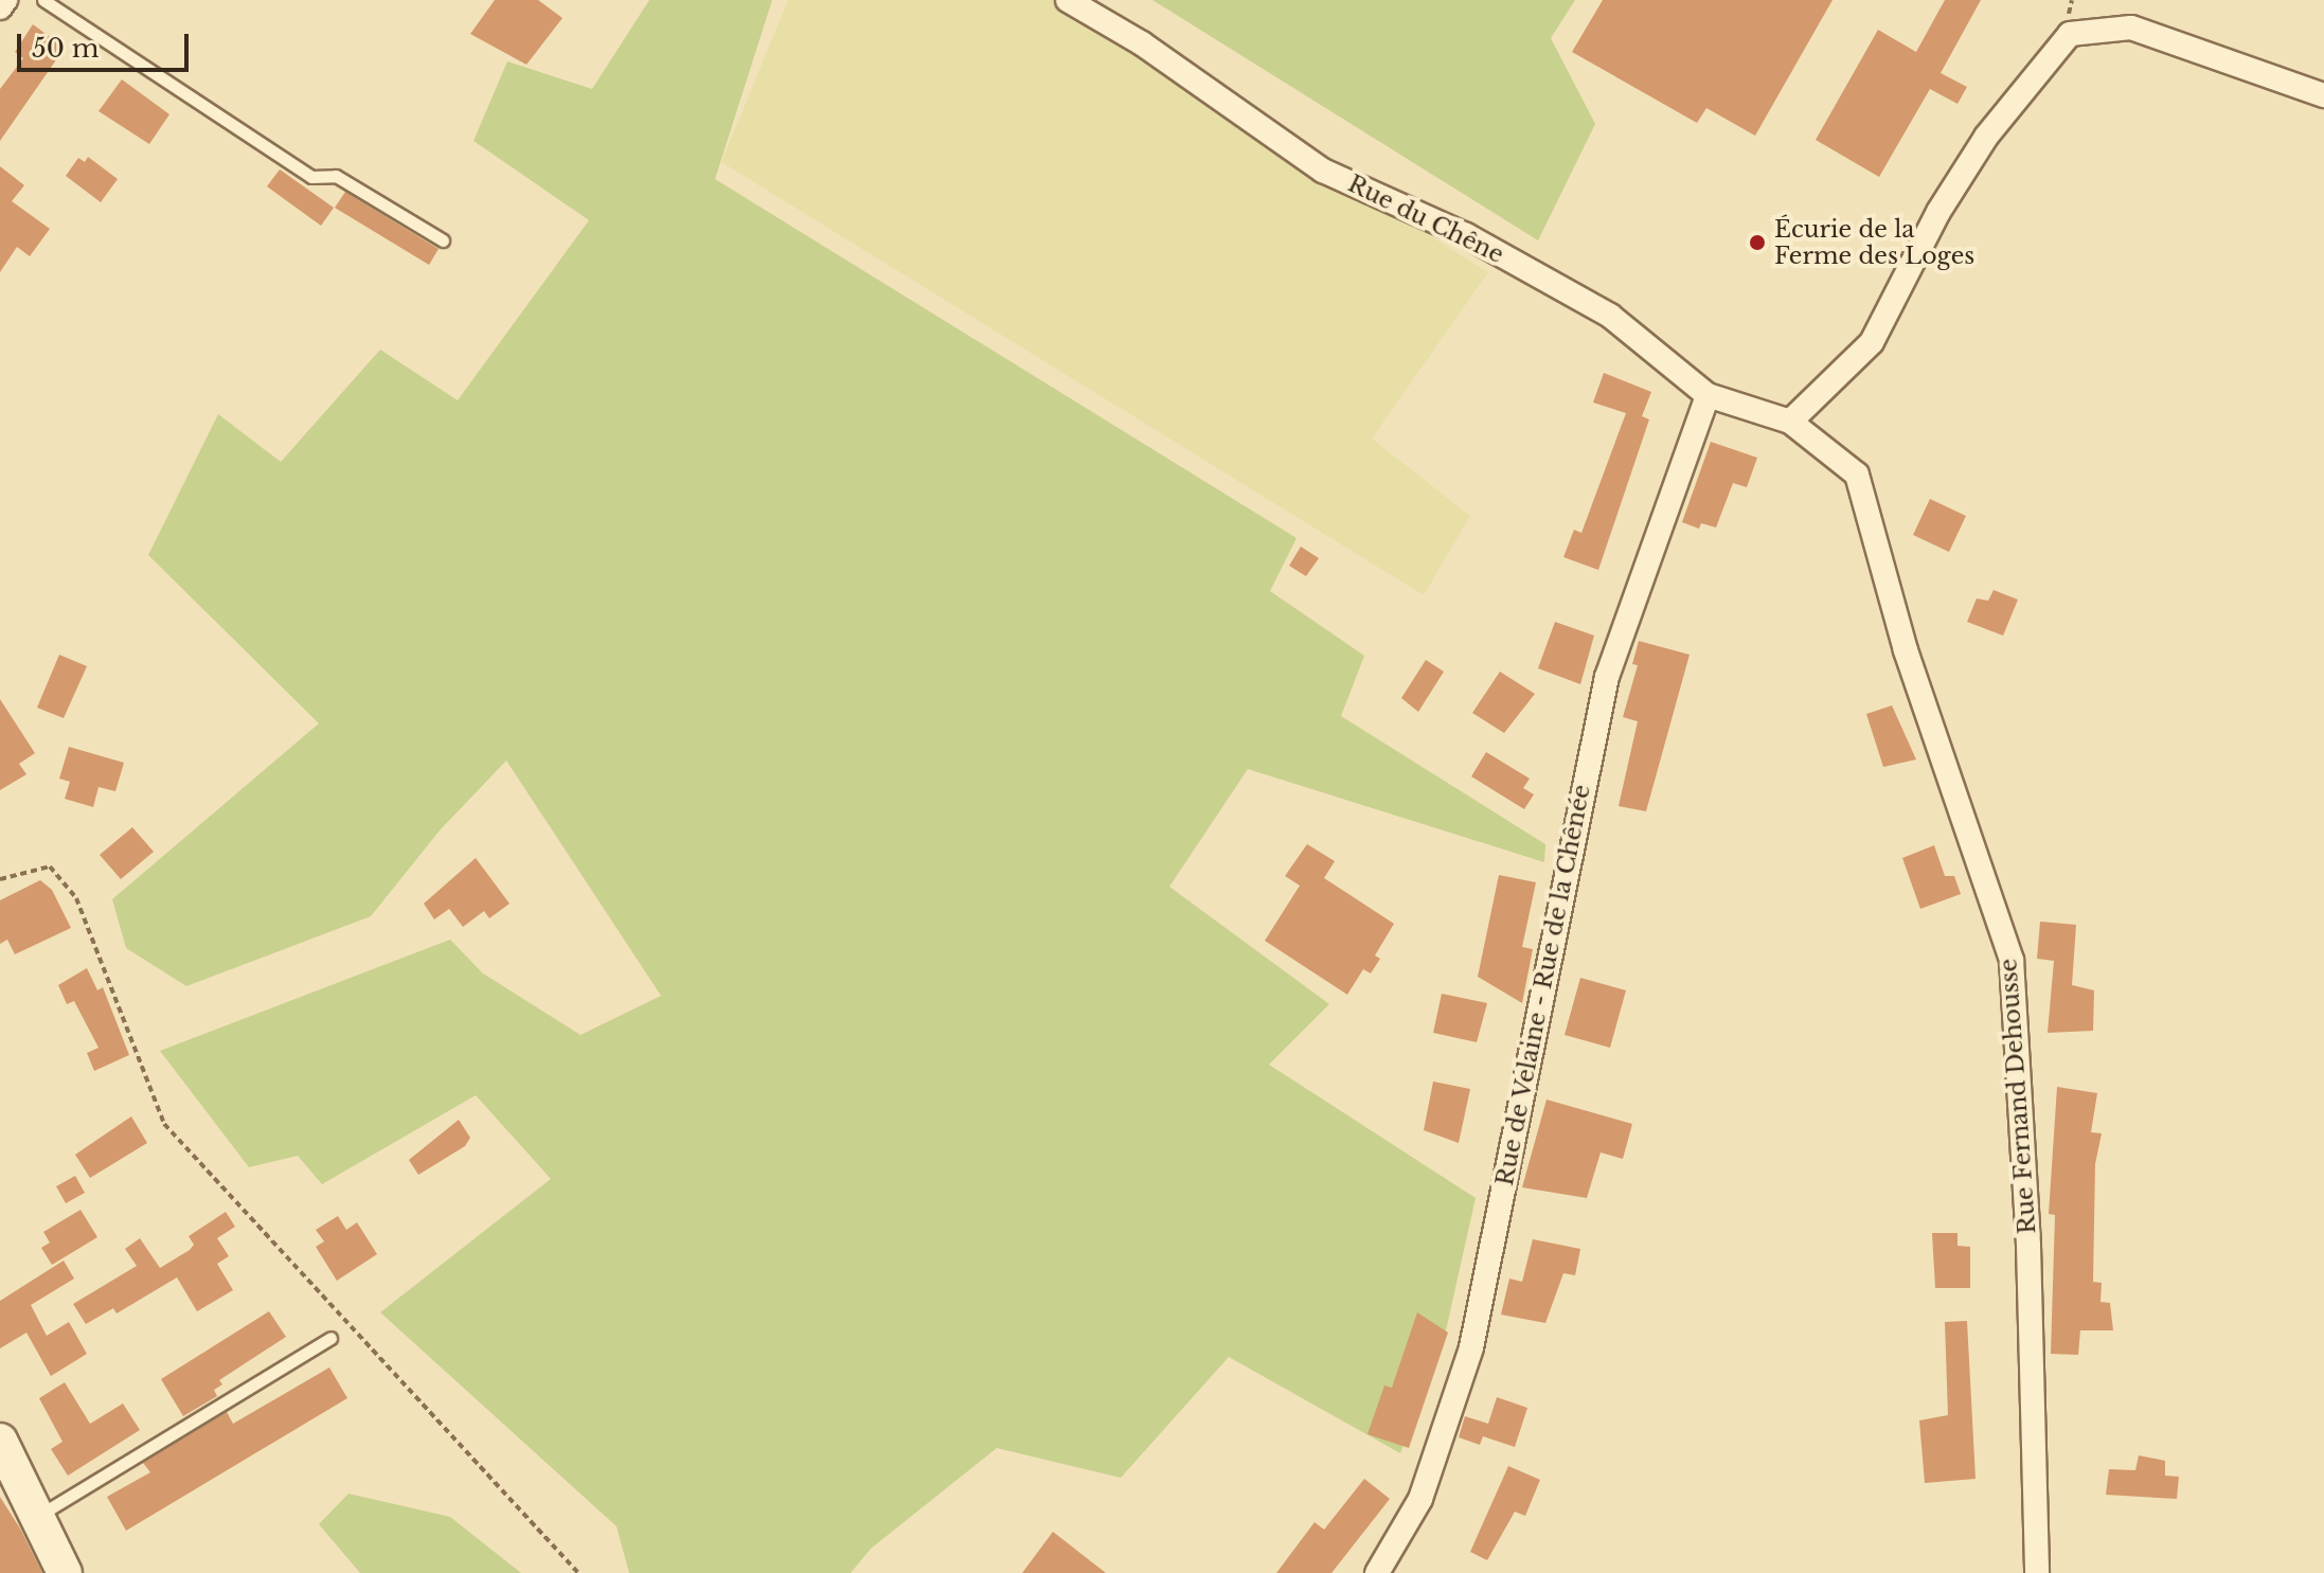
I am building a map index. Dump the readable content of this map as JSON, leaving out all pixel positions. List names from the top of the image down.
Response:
{
  "streets": {
    "street": ["Rue du Chêne", "Rue de Velaine - Rue de la Chênée", "Rue Fernand Dehousse"]
  },
  "crossings": [
    ["Rue du Chêne", "Rue de Velaine - Rue de la Chênée"],
    ["Rue du Chêne", "Rue Fernand Dehousse"]
  ],
  "places": ["Écurie de la Ferme des Loges"],
  "scale_bar": "50 m"
}
